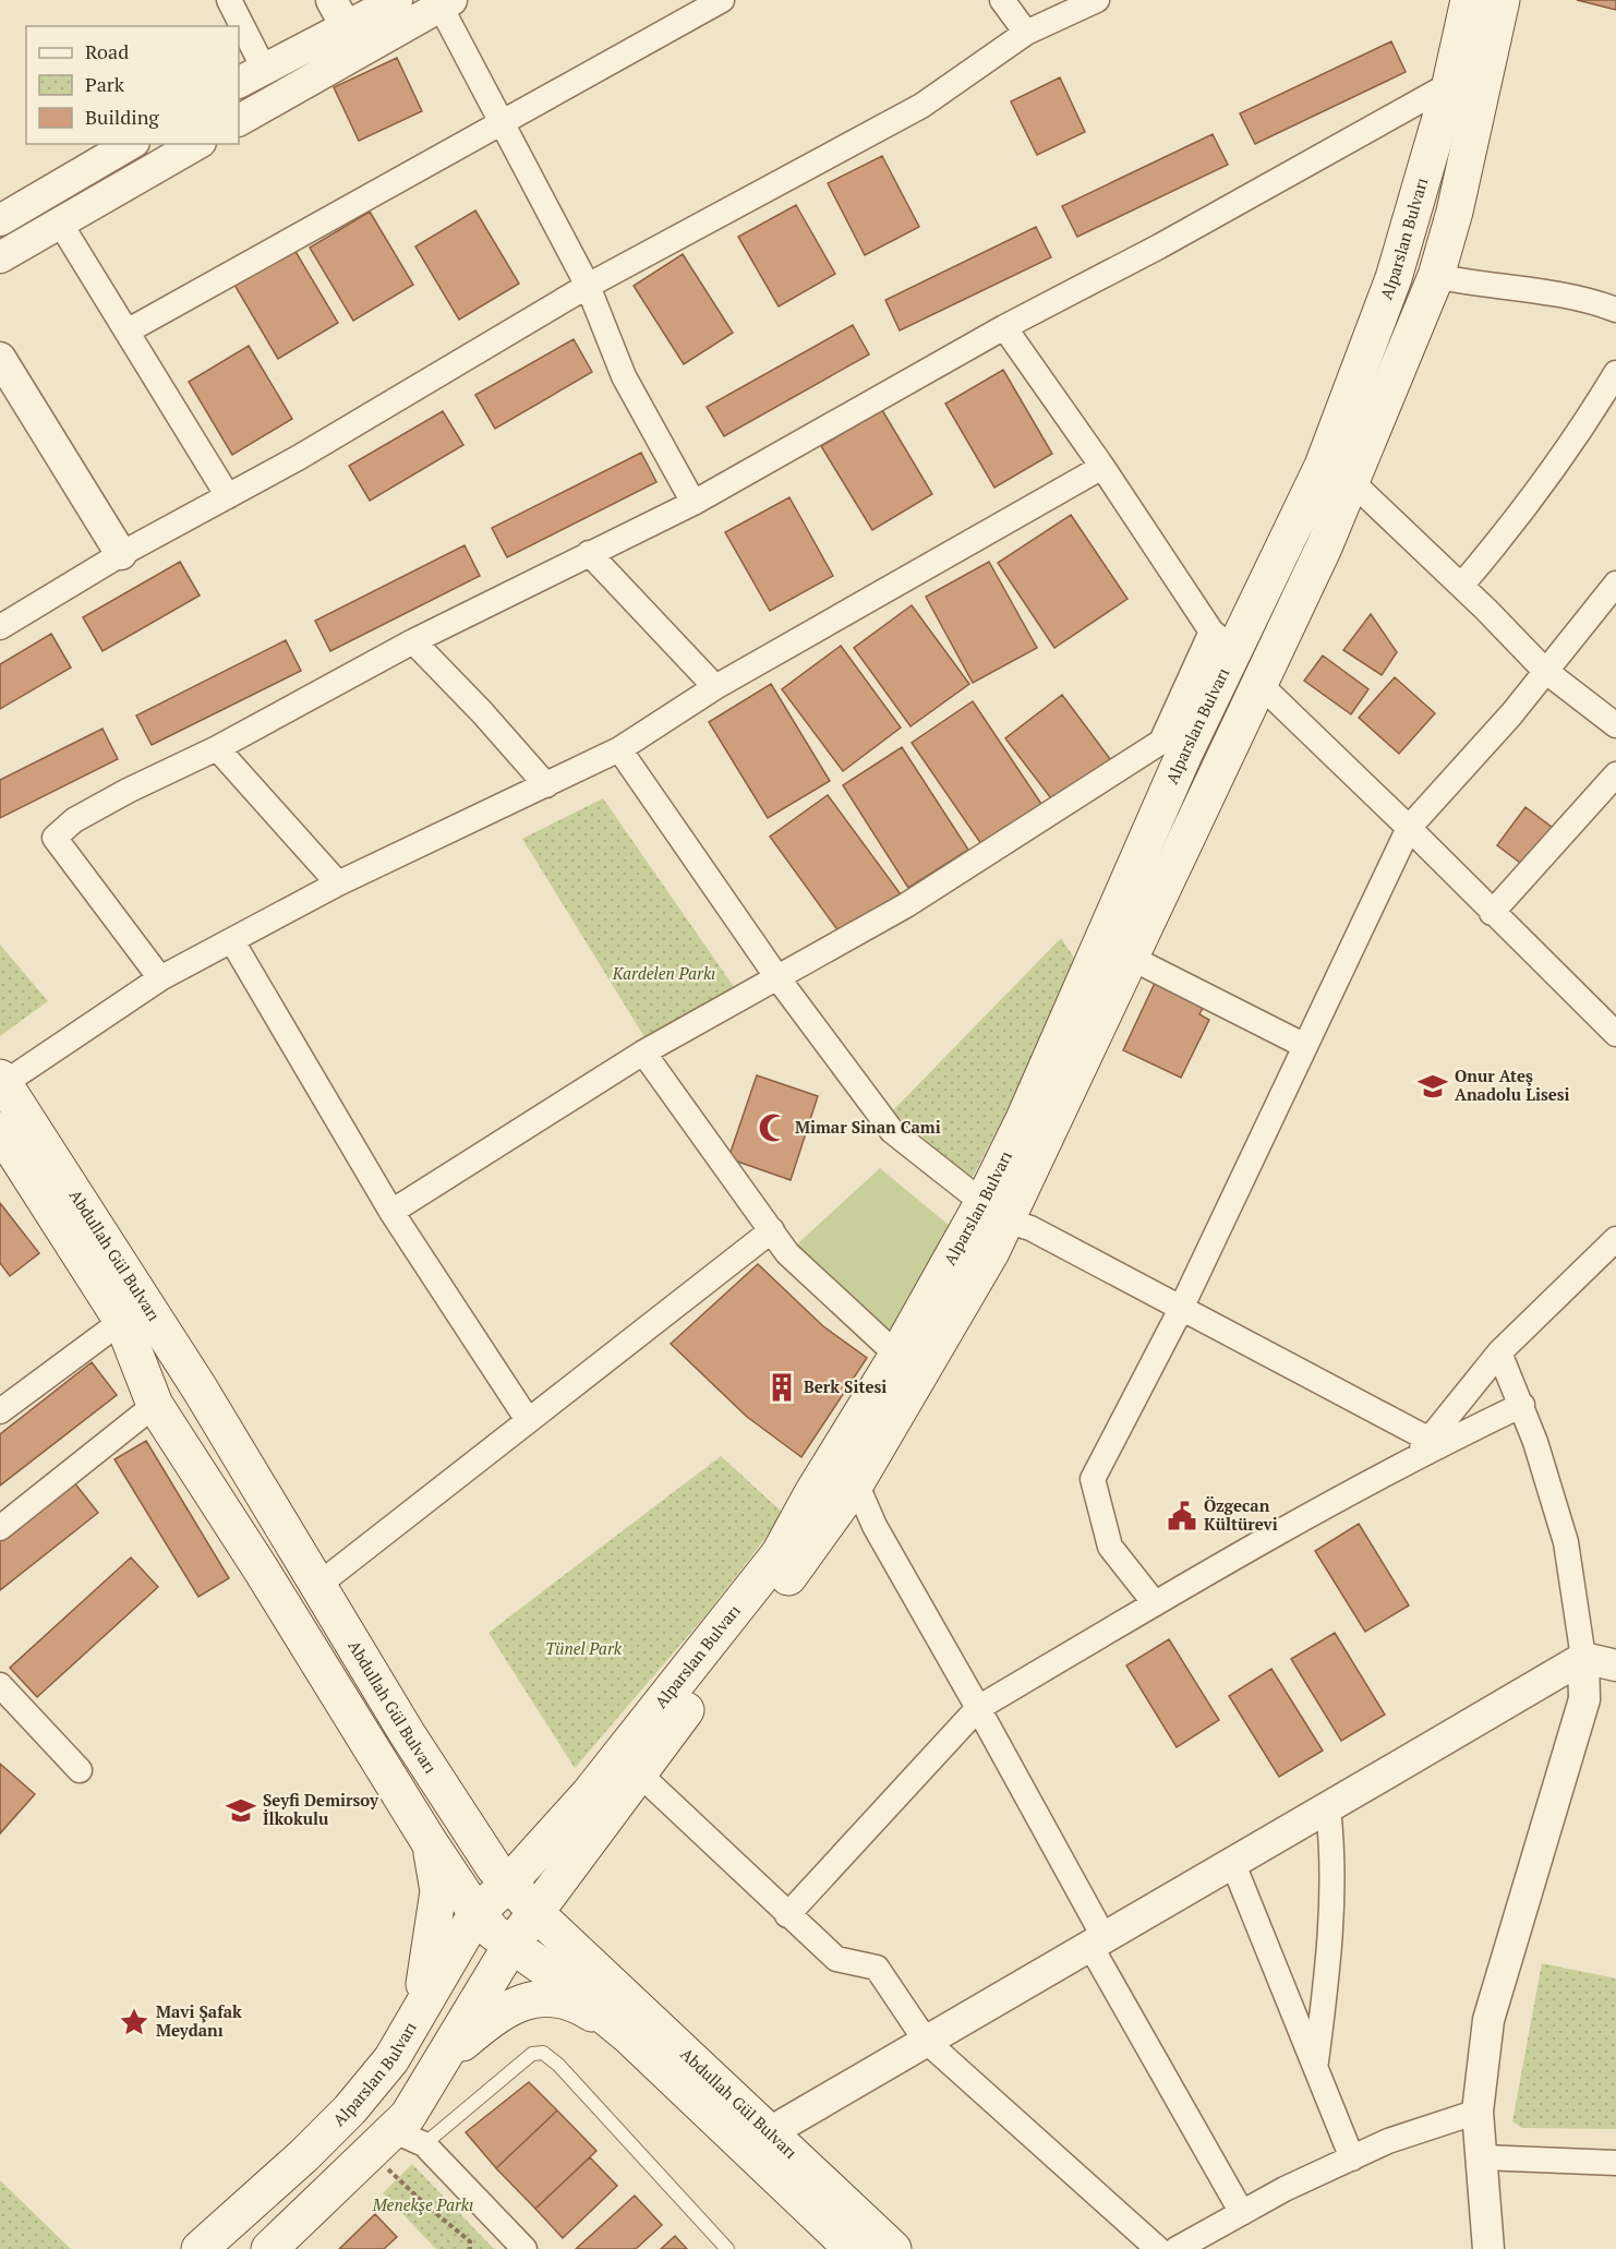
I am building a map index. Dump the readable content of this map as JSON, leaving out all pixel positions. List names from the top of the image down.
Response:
{
  "streets": {
    "main road": ["Alparslan Bulvarı", "Abdullah Gül Bulvarı"]
  },
  "crossings": [
    ["Alparslan Bulvarı", "Abdullah Gül Bulvarı"]
  ],
  "parks": ["Kardelen Parkı", "Tünel Park", "Menekşe Parkı"],
  "places": {
    "school or university": ["Onur Ateş Anadolu Lisesi", "Seyfi Demirsoy İlkokulu"],
    "mosque": ["Mimar Sinan Cami"],
    "building": ["Berk Sitesi"],
    "public building": ["Özgecan Kültürevi"],
    "place": ["Mavi Şafak Meydanı"]
  },
  "legend": ["Road", "Park", "Building"]
}
